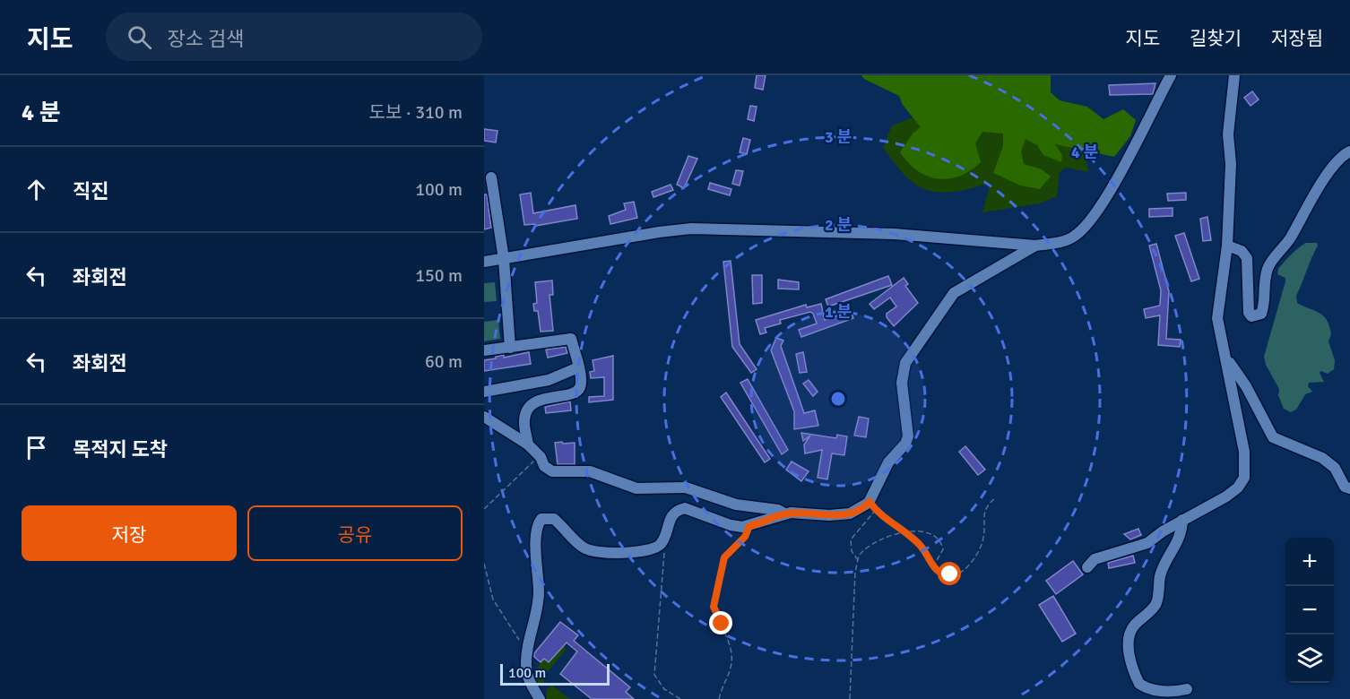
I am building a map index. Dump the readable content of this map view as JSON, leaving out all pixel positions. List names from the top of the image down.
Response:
{
  "scale_bar": "100 m",
  "page": {
    "header": "지도",
    "search": "장소 검색",
    "nav": ["지도", "길찾기", "저장됨"],
    "heading": ["4 분", "도보 · 310 m"],
    "list": [
      ["직진", "100 m"],
      ["좌회전", "150 m"],
      ["좌회전", "60 m"],
      "목적지 도착"
    ],
    "buttons": ["저장", "공유"],
    "map_buttons": ["+", "−"],
    "scale": "100 m"
  },
  "rings": [
    "3 분",
    "4 분",
    "2 분",
    "1 분"
  ]
}
